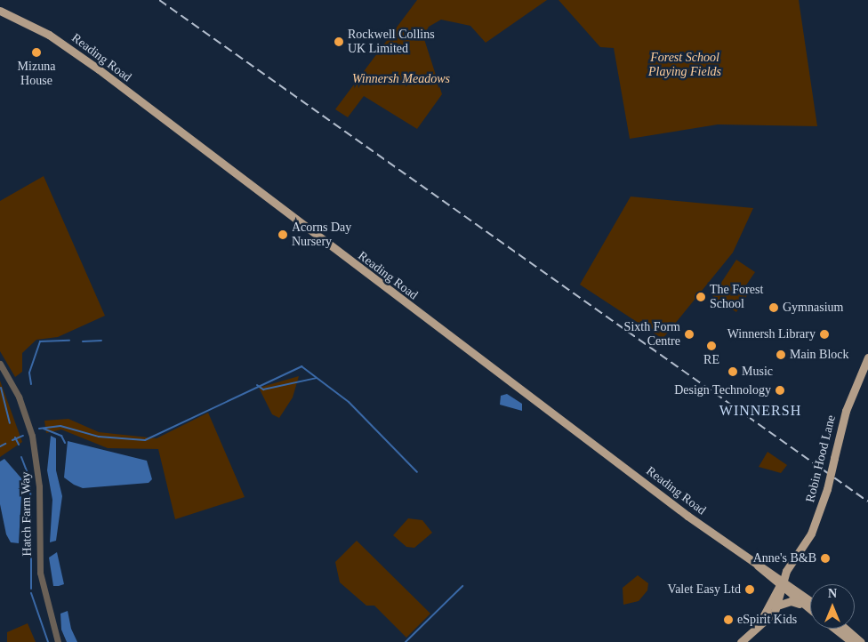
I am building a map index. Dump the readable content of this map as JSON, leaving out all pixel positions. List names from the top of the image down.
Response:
{
  "streets": {
    "main road": ["Reading Road", "Robin Hood Lane"],
    "street": ["Hatch Farm Way"]
  },
  "crossings": [
    ["Reading Road", "Robin Hood Lane"]
  ],
  "districts": ["WINNERSH"],
  "parks": ["Forest School Playing Fields", "Winnersh Meadows"],
  "places": [
    "Rockwell Collins UK Limited",
    "Mizuna House",
    "Acorns Day Nursery",
    "The Forest School",
    "Gymnasium",
    "Sixth Form Centre",
    "Winnersh Library",
    "RE",
    "Main Block",
    "Music",
    "Design Technology",
    "Anne's B&B",
    "Valet Easy Ltd",
    "eSpirit Kids"
  ],
  "north": "top"
}
